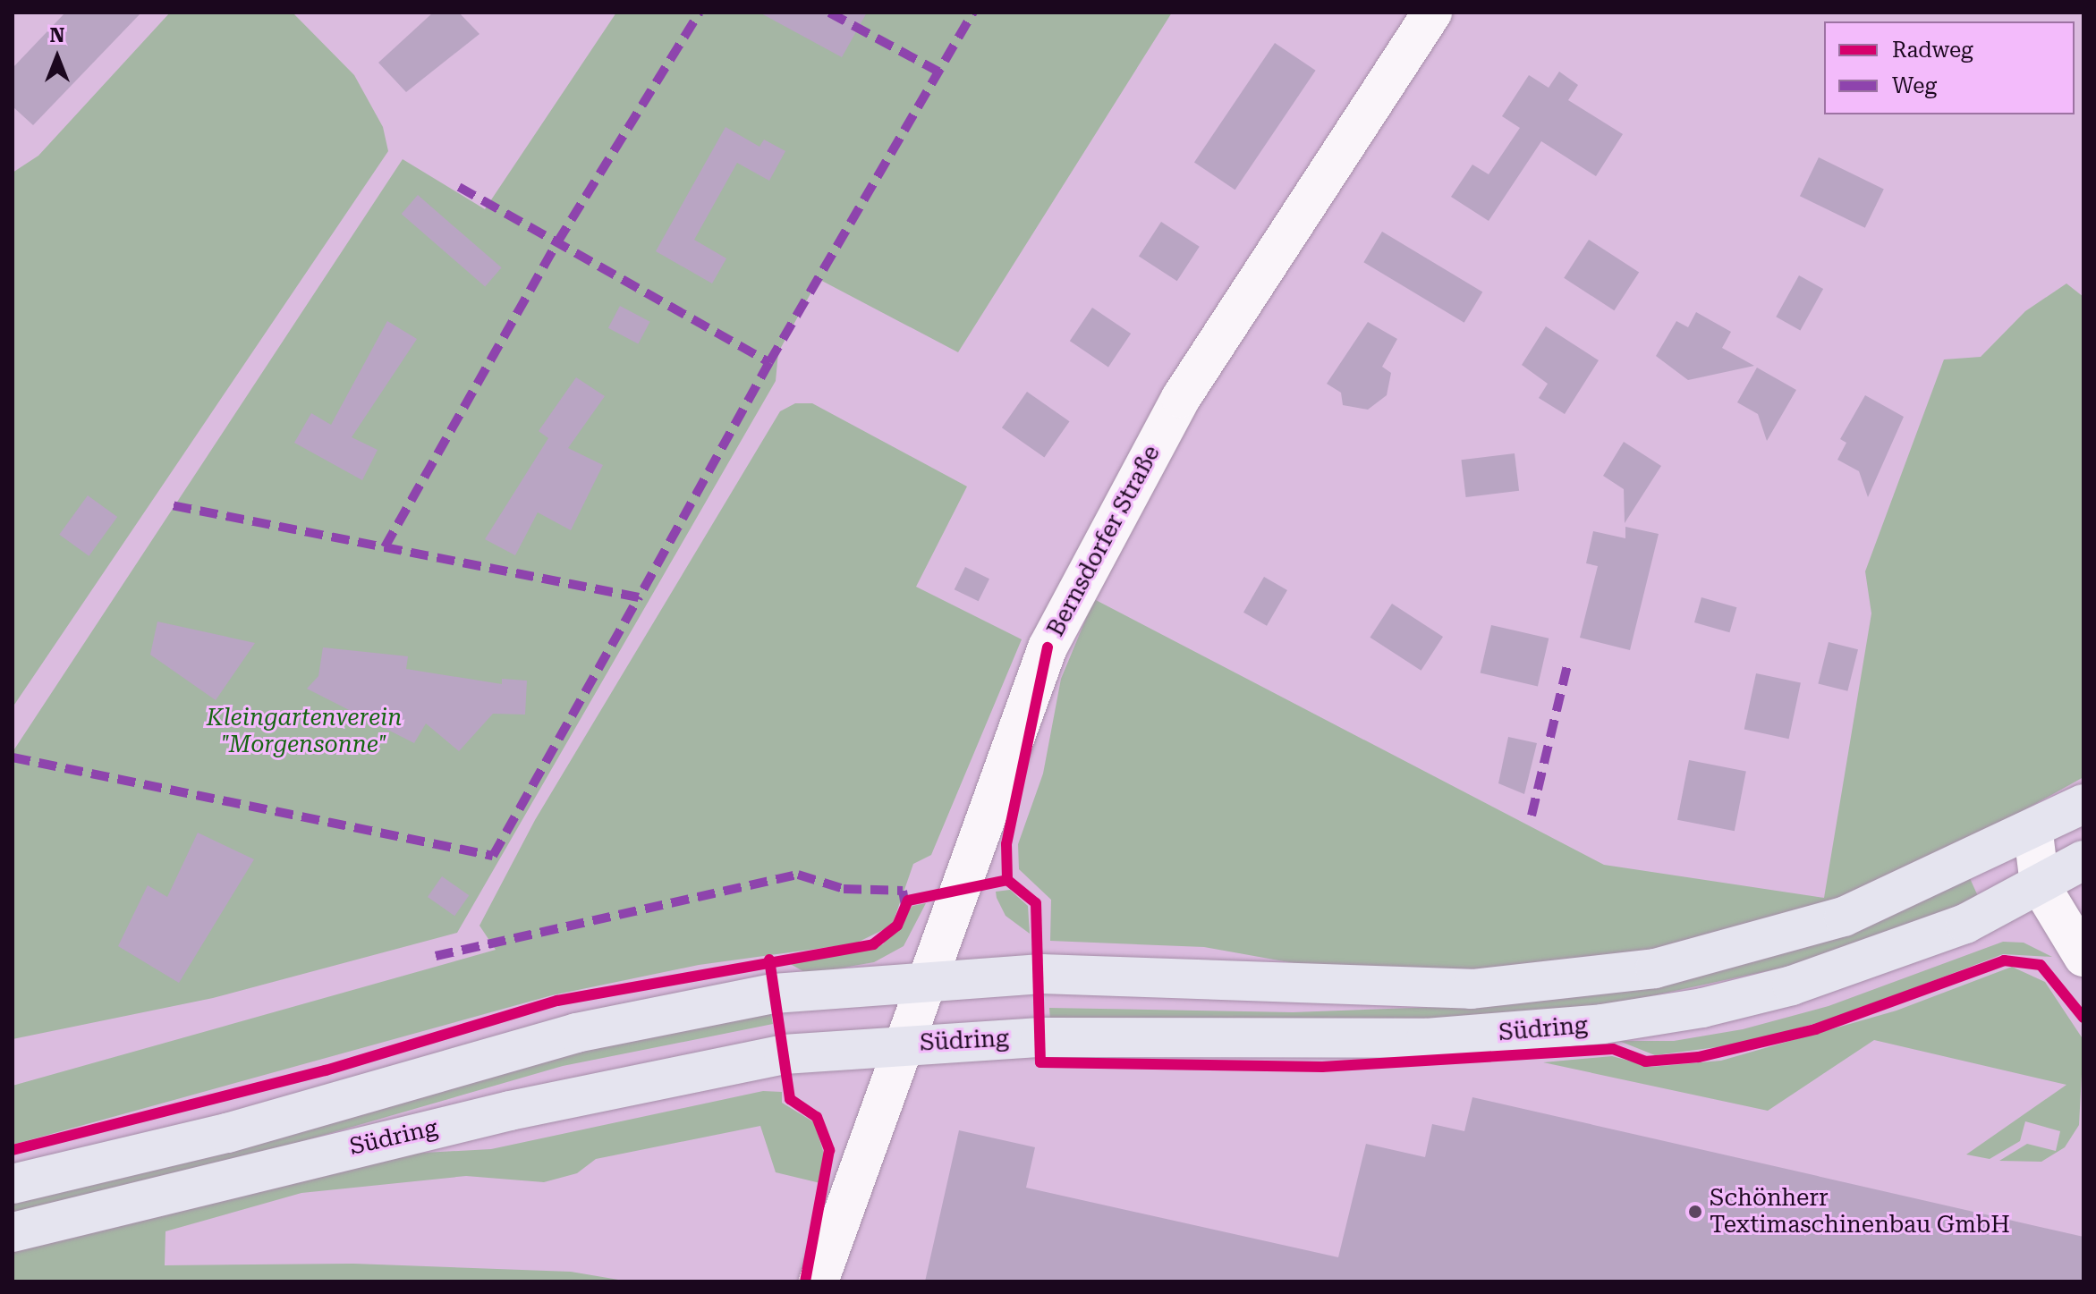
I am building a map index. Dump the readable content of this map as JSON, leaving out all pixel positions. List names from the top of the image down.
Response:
{
  "streets": {
    "main road": ["Südring"],
    "street": ["Bernsdorfer Straße"]
  },
  "crossings": [
    ["Bernsdorfer Straße", "Südring"]
  ],
  "parks": ["Kleingartenverein \"Morgensonne\""],
  "places": ["Schönherr Textimaschinenbau GmbH"],
  "legend": ["Radweg", "Weg"],
  "north": "top"
}
